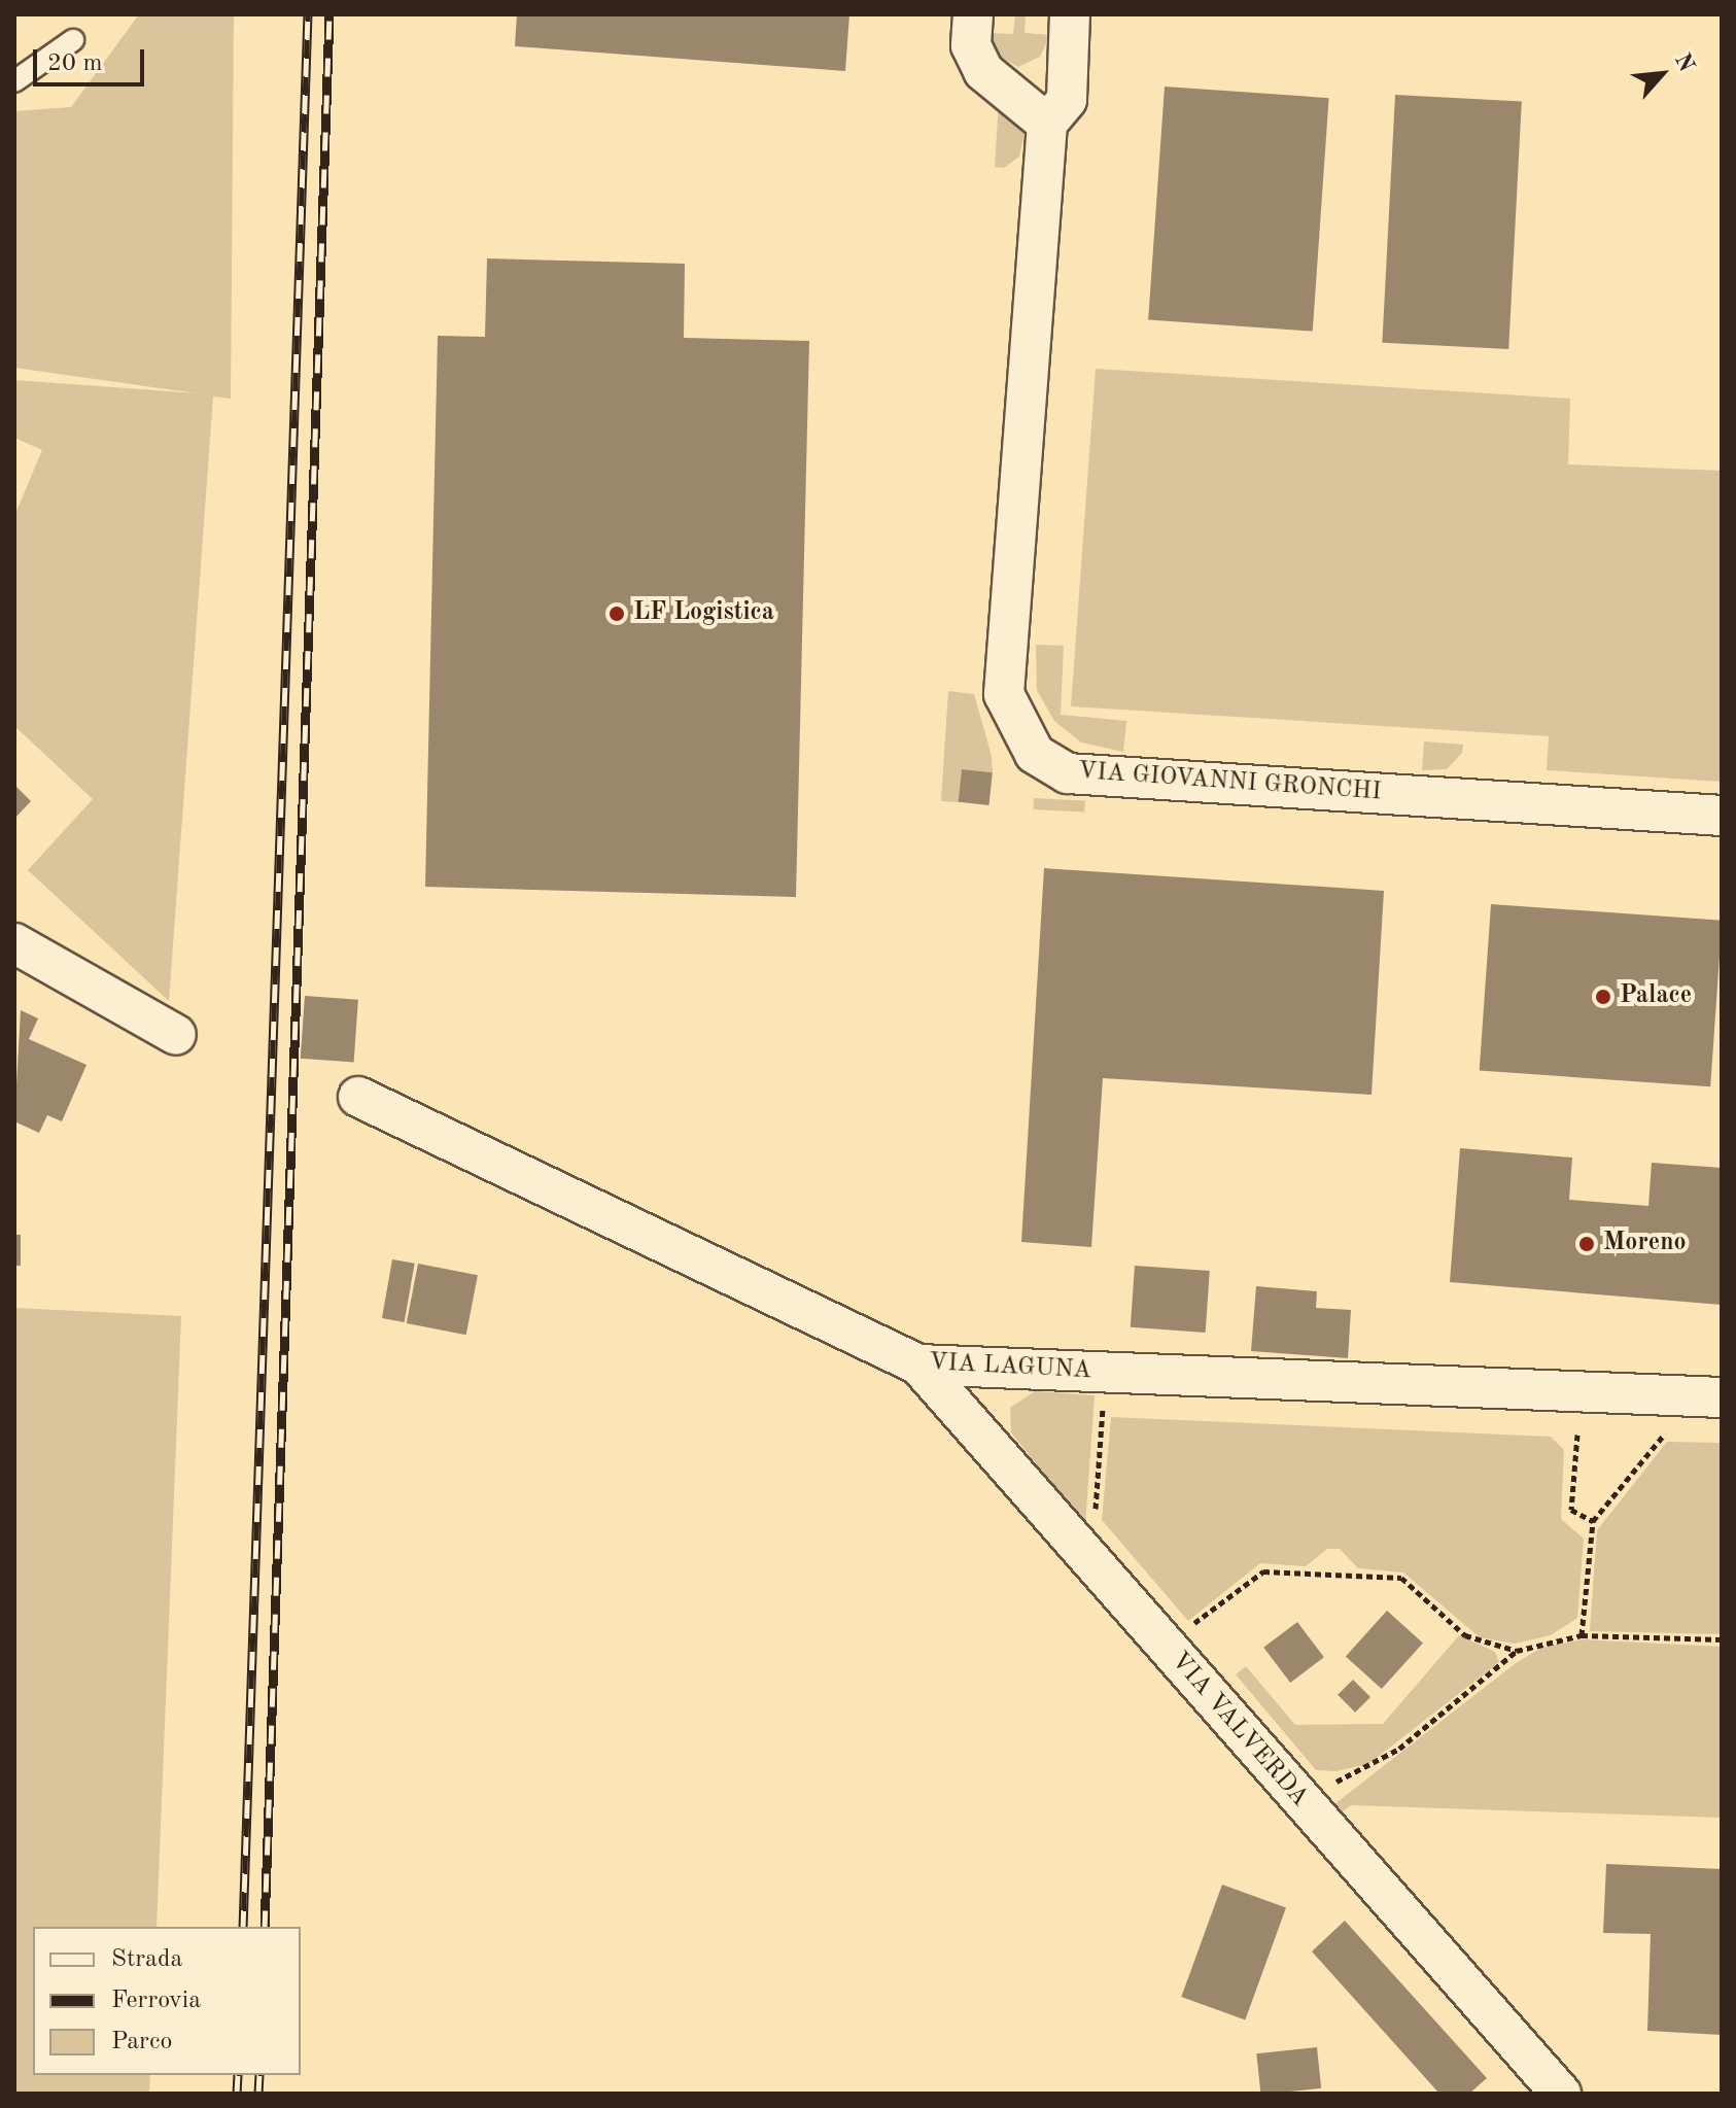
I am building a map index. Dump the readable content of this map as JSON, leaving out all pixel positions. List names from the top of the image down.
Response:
{
  "streets": {
    "street": ["VIA GIOVANNI GRONCHI", "VIA LAGUNA", "VIA VALVERDA"]
  },
  "crossings": [
    ["VIA LAGUNA", "VIA VALVERDA"]
  ],
  "places": ["LF Logistica", "Palace", "Moreno"],
  "legend": ["Strada", "Ferrovia", "Parco"],
  "scale_bar": "20 m",
  "north": "top right"
}
